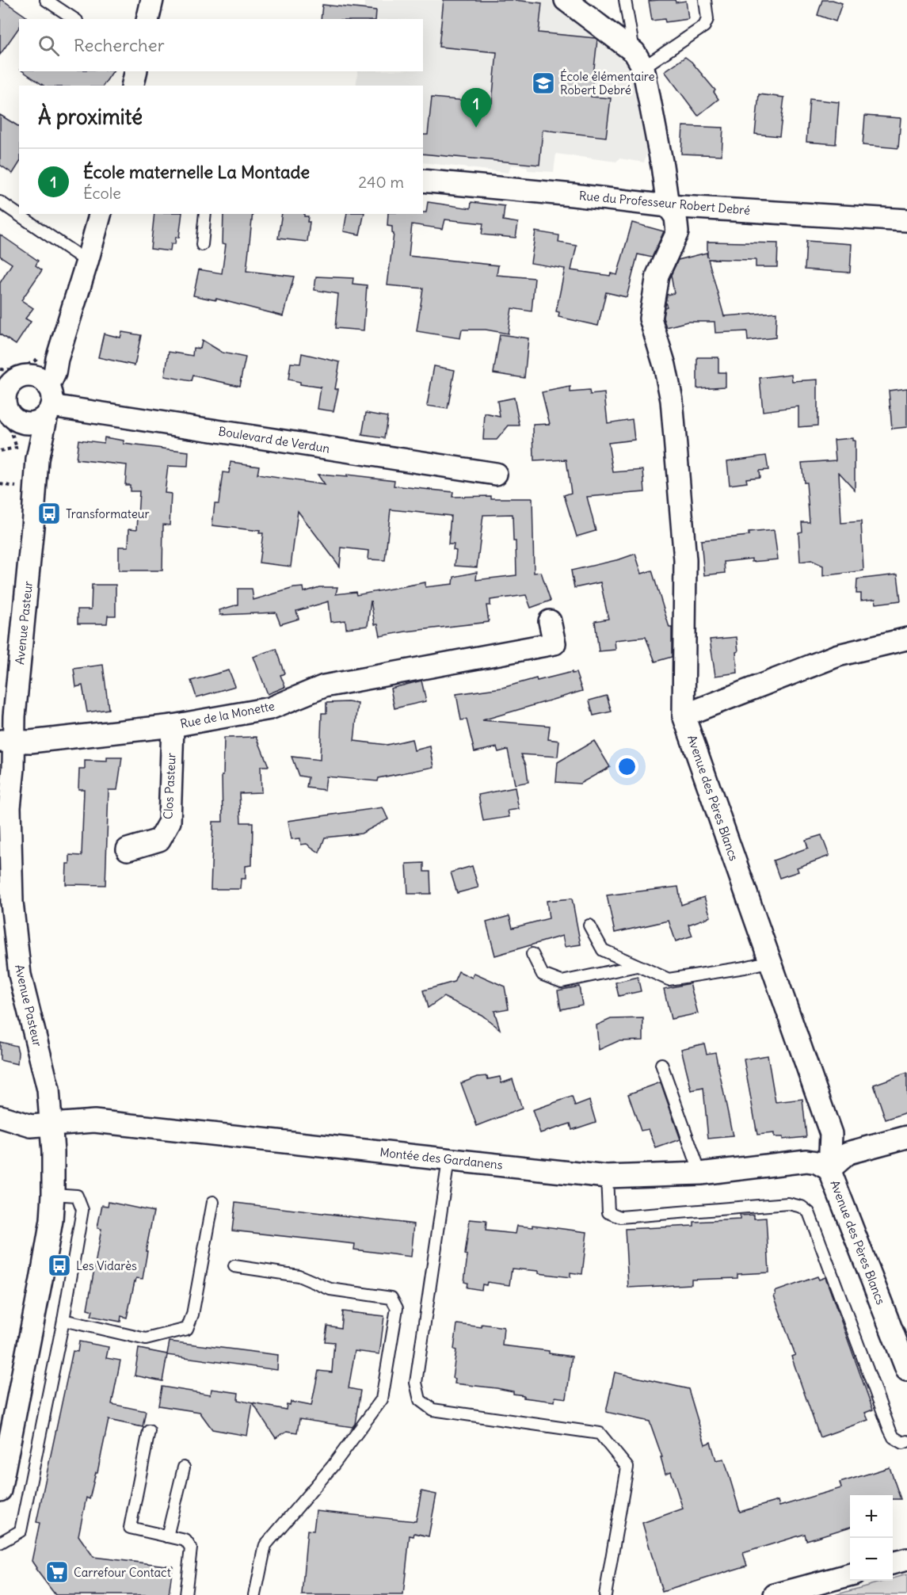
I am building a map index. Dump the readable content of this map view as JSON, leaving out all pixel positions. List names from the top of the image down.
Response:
{
  "streets": {
    "street": [
      "Rue du Professeur Robert Debré",
      "Boulevard de Verdun",
      "Avenue Pasteur",
      "Rue de la Monette",
      "Clos Pasteur",
      "Avenue des Pères Blancs",
      "Montée des Gardanens"
    ]
  },
  "crossings": [
    ["Rue du Professeur Robert Debré", "Avenue des Pères Blancs"],
    ["Boulevard de Verdun", "Avenue Pasteur"],
    ["Avenue Pasteur", "Rue de la Monette"],
    ["Avenue Pasteur", "Montée des Gardanens"],
    ["Rue de la Monette", "Clos Pasteur"],
    ["Avenue des Pères Blancs", "Montée des Gardanens"]
  ],
  "places": {
    "school or university": ["École élémentaire Robert Debré"],
    "bus stop": ["Transformateur", "Les Vidarès"],
    "supermarket": ["Carrefour Contact"]
  },
  "page": {
    "search": "Rechercher",
    "heading": "À proximité",
    "pins": "1",
    "list": [
      {
        "mark": "1",
        "name": "École maternelle La Montade",
        "note": "École",
        "value": "240 m"
      }
    ],
    "map_buttons": ["+", "−"]
  }
}
